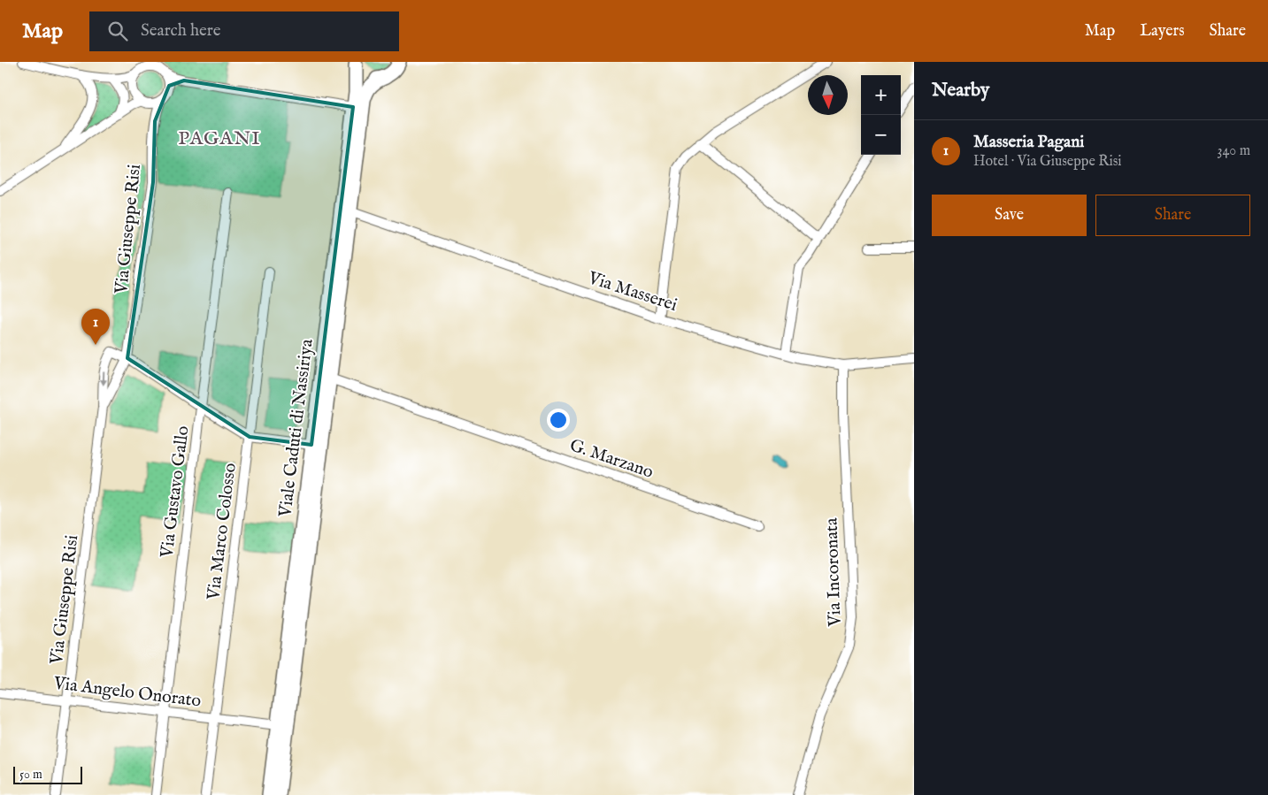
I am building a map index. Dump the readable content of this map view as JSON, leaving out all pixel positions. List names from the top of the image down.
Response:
{
  "streets": {
    "main road": ["Viale Caduti di Nassiriya"],
    "street": [
      "Via Giuseppe Risi",
      "Via Masserei",
      "G. Marzano",
      "Via Gustavo Gallo",
      "Via Marco Colosso",
      "Via Incoronata",
      "Via Angelo Onorato"
    ]
  },
  "crossings": [
    ["Via Giuseppe Risi", "Via Angelo Onorato"],
    ["Via Masserei", "Viale Caduti di Nassiriya"],
    ["Via Masserei", "Via Incoronata"],
    ["Viale Caduti di Nassiriya", "G. Marzano"],
    ["Viale Caduti di Nassiriya", "Via Angelo Onorato"],
    ["Via Gustavo Gallo", "Via Angelo Onorato"],
    ["Via Marco Colosso", "Via Angelo Onorato"]
  ],
  "districts": ["PAGANI"],
  "scale_bar": "50 m",
  "north": "bottom",
  "page": {
    "header": "Map",
    "search": "Search here",
    "nav": ["Map", "Layers", "Share"],
    "heading": "Nearby",
    "map_buttons": ["+", "−"],
    "list": [
      {
        "mark": "1",
        "name": "Masseria Pagani",
        "note": "Hotel · Via Giuseppe Risi",
        "value": "340 m"
      }
    ],
    "buttons": ["Save", "Share"],
    "pins": "1",
    "scale": "50 m"
  }
}
